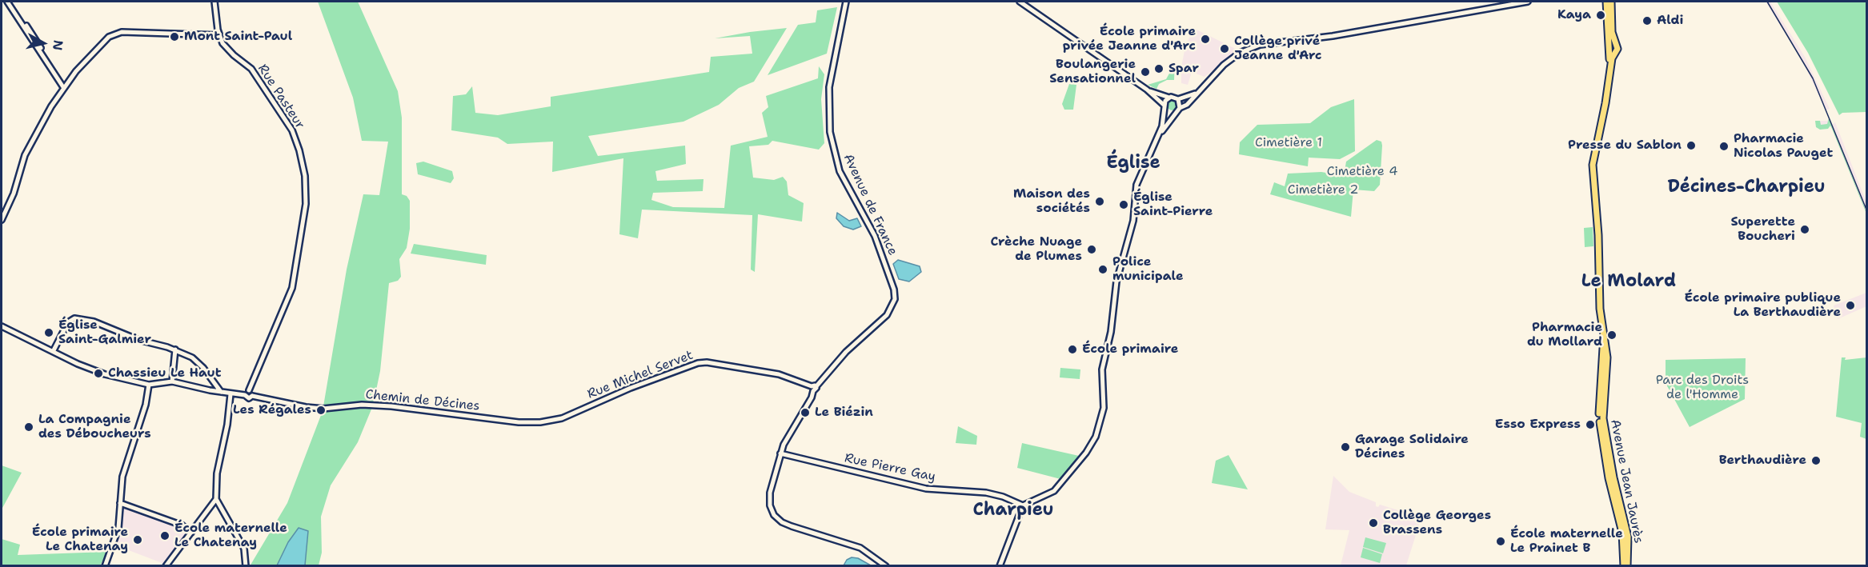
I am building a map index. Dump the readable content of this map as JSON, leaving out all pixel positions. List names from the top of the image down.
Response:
{
  "streets": {
    "main road": ["Avenue Jean Jaurès"],
    "street": [
      "Rue Pasteur",
      "Avenue de France",
      "Rue Michel Servet",
      "Chemin de Décines",
      "Rue Pierre Gay"
    ]
  },
  "crossings": [
    ["Rue Pasteur", "Chemin de Décines"],
    ["Avenue de France", "Rue Michel Servet"],
    ["Avenue de France", "Rue Pierre Gay"],
    ["Rue Michel Servet", "Chemin de Décines"]
  ],
  "districts": [
    "Église",
    "Décines-Charpieu",
    "Le Molard",
    "Charpieu"
  ],
  "parks": [
    "Cimetière 1",
    "Cimetière 4",
    "Cimetière 2",
    "Parc des Droits de l'Homme"
  ],
  "places": [
    "Kaya",
    "Aldi",
    "Mont Saint-Paul",
    "École primaire privée Jeanne d'Arc",
    "Collège privé Jeanne d'Arc",
    "Spar",
    "Boulangerie Sensationnel",
    "Presse du Sablon",
    "Pharmacie Nicolas Pauget",
    "Maison des sociétés",
    "Église Saint-Pierre",
    "Superette Boucheri",
    "Crèche Nuage de Plumes",
    "Police municipale",
    "École primaire publique La Berthaudière",
    "Église Saint-Galmier",
    "Pharmacie du Mollard",
    "École primaire",
    "Chassieu Le Haut",
    "Les Régales",
    "Le Biézin",
    "Esso Express",
    "La Compagnie des Déboucheurs",
    "Garage Solidaire Décines",
    "Berthaudière",
    "Collège Georges Brassens",
    "École maternelle Le Chatenay",
    "École primaire Le Chatenay",
    "École maternelle Le Prainet B"
  ],
  "north": "right"
}
